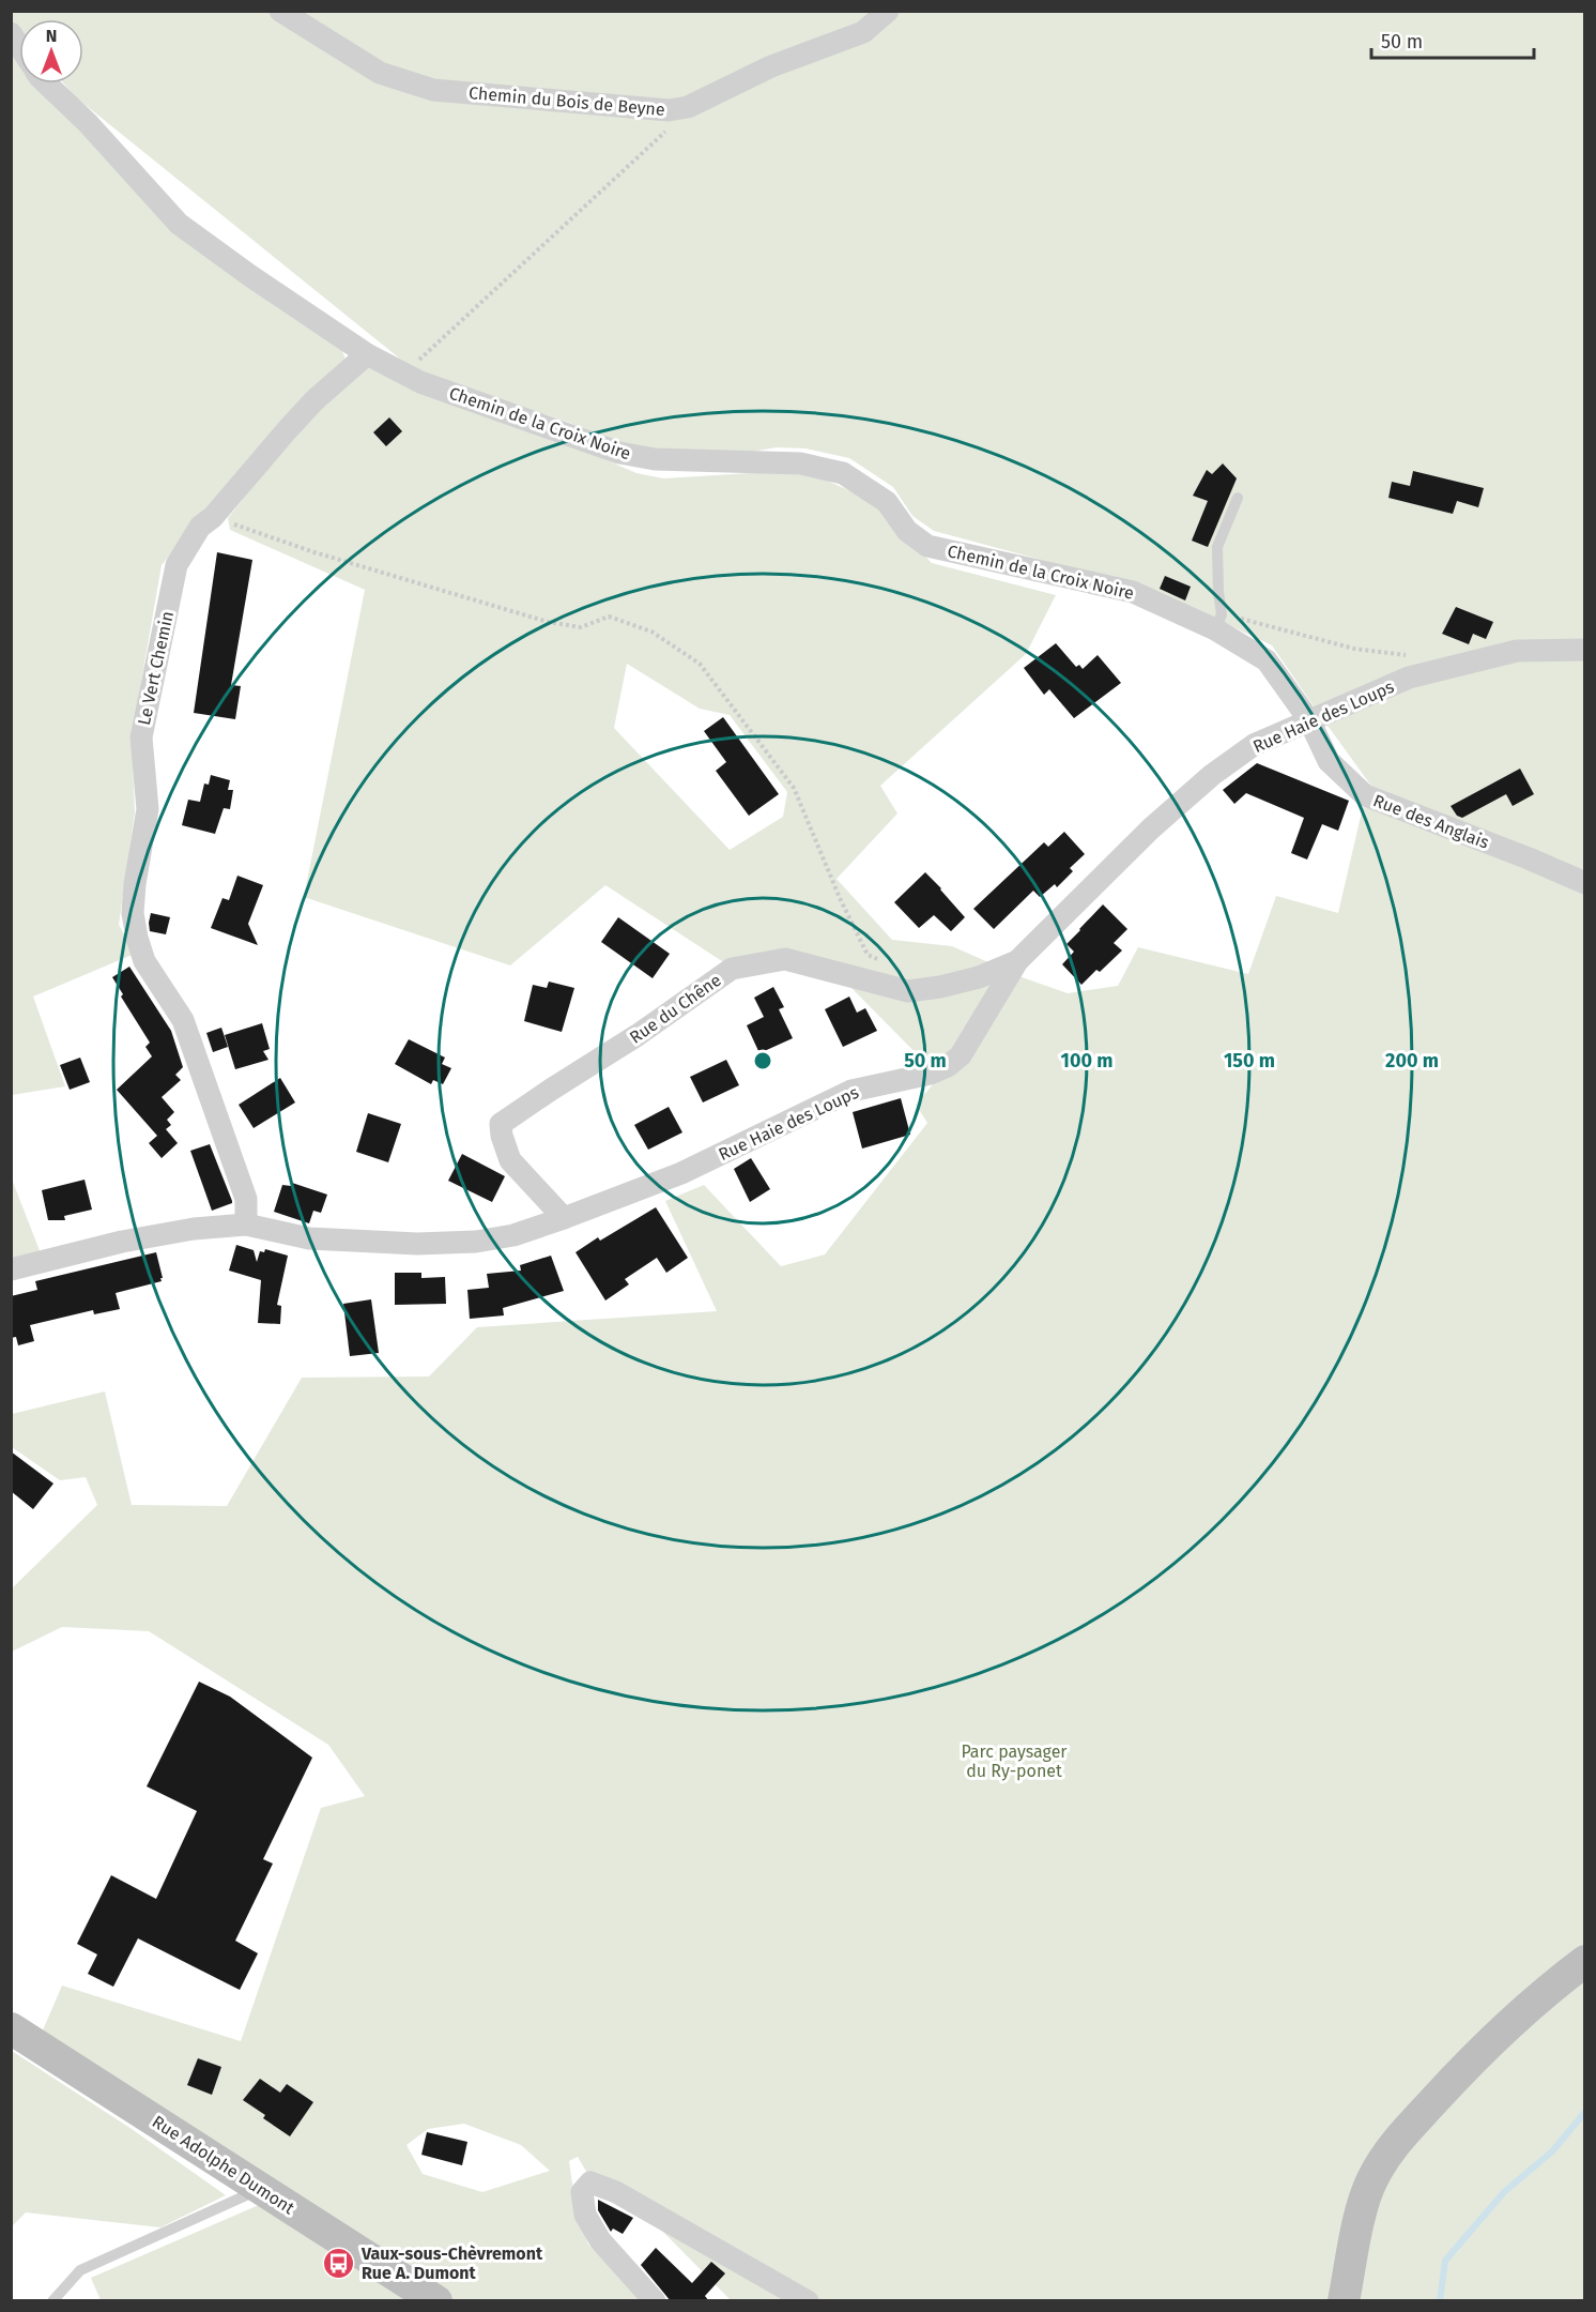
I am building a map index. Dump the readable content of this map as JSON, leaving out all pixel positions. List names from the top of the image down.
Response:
{
  "streets": {
    "main road": ["Rue Adolphe Dumont"],
    "street": [
      "Chemin du Bois de Beyne",
      "Chemin de la Croix Noire",
      "Le Vert Chemin",
      "Rue Haie des Loups",
      "Rue des Anglais",
      "Rue du Chêne"
    ]
  },
  "crossings": [
    ["Chemin de la Croix Noire", "Le Vert Chemin"],
    ["Chemin de la Croix Noire", "Rue Haie des Loups"],
    ["Chemin de la Croix Noire", "Rue des Anglais"],
    ["Le Vert Chemin", "Rue Haie des Loups"],
    ["Rue Haie des Loups", "Rue des Anglais"],
    ["Rue Haie des Loups", "Rue du Chêne"]
  ],
  "parks": ["Parc paysager du Ry-ponet"],
  "places": {
    "bus stop": ["Vaux-sous-Chèvremont Rue A. Dumont"]
  },
  "scale_bar": "50 m",
  "north": "top",
  "rings": [
    "50 m",
    "100 m",
    "150 m",
    "200 m"
  ]
}
